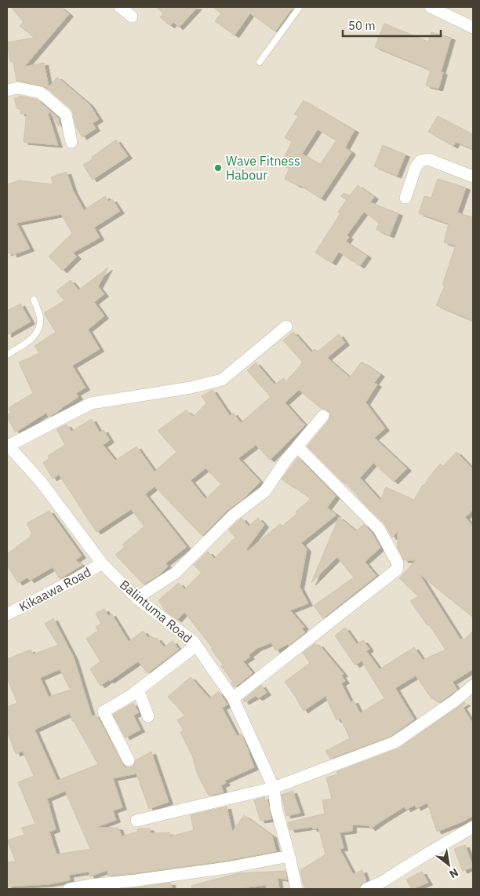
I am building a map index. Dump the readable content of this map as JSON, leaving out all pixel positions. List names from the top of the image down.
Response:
{
  "streets": {
    "street": ["Kikaawa Road", "Balintuma Road"]
  },
  "crossings": [
    ["Kikaawa Road", "Balintuma Road"]
  ],
  "places": ["Wave Fitness Habour"],
  "scale_bar": "50 m",
  "north": "bottom right"
}
